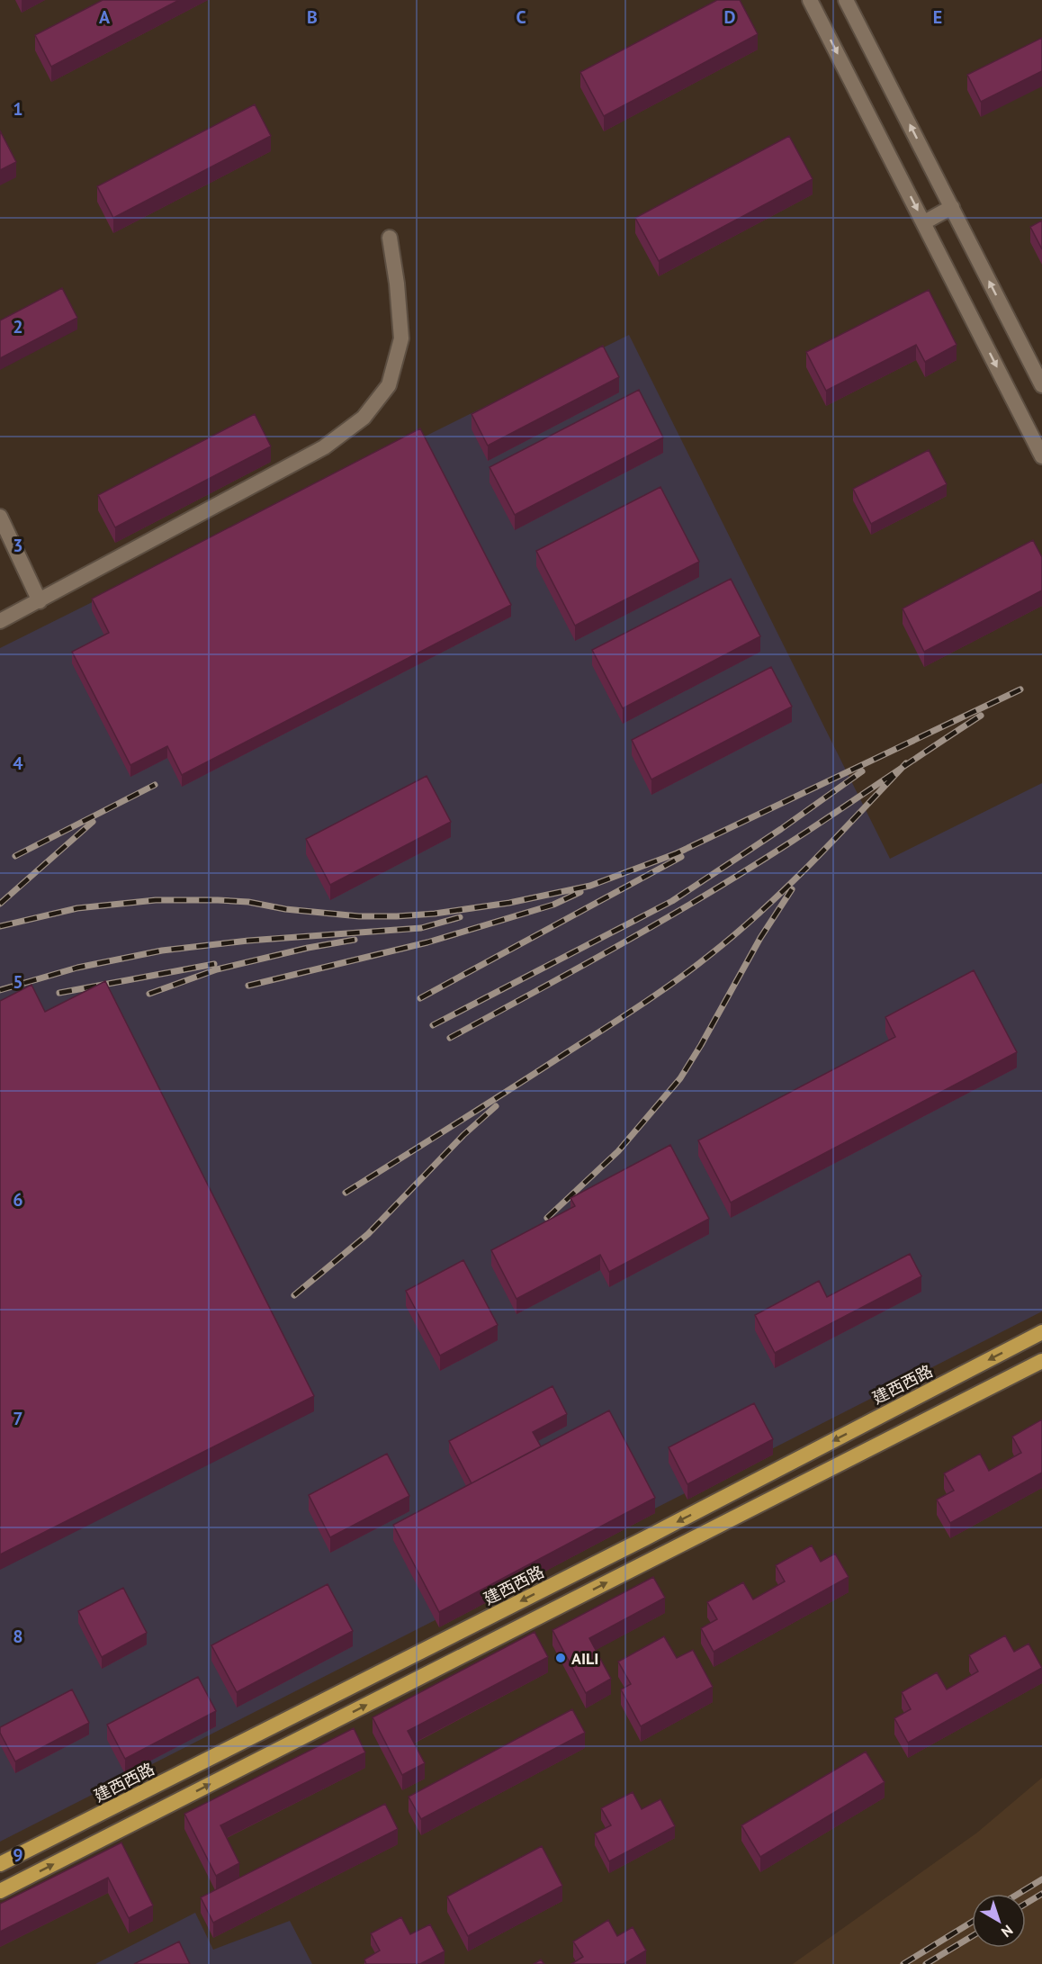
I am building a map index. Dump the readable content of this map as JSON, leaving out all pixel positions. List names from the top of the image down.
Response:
{
  "streets": {
    "highway": ["建西西路"]
  },
  "places": ["AILI"],
  "north": "bottom right",
  "grid": {
    "columns": [
      "A",
      "B",
      "C",
      "D",
      "E"
    ],
    "rows": [
      "1",
      "2",
      "3",
      "4",
      "5",
      "6",
      "7",
      "8",
      "9"
    ]
  }
}
